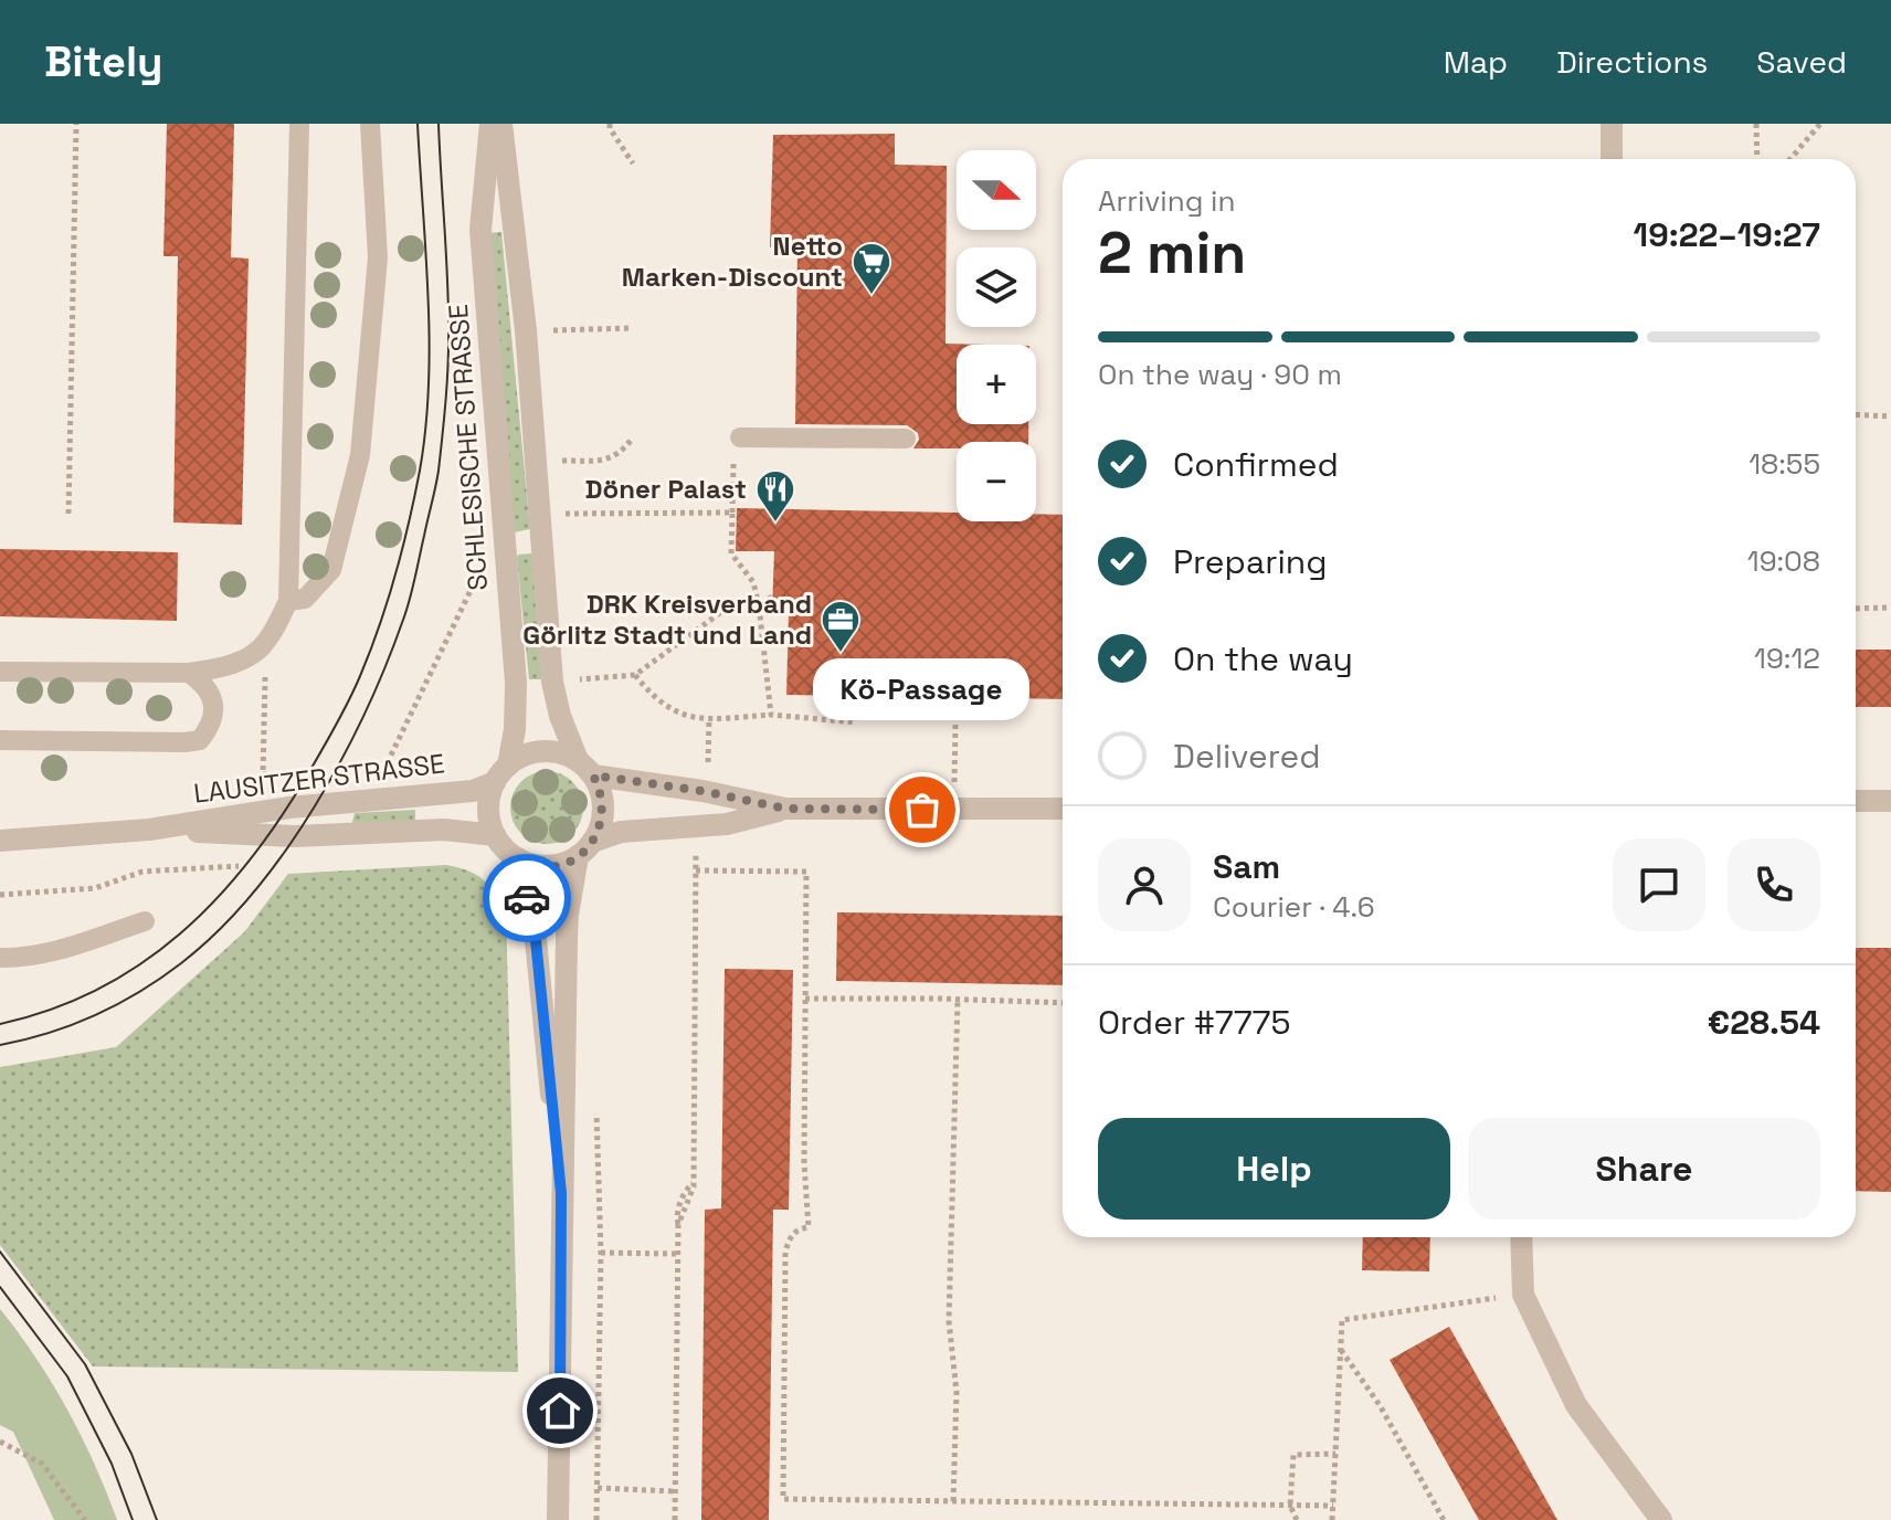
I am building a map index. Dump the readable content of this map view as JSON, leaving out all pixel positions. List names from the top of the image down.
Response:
{
  "streets": {
    "street": ["SCHLESISCHE STRASSE", "LAUSITZER STRASSE"]
  },
  "crossings": [
    ["SCHLESISCHE STRASSE", "LAUSITZER STRASSE"]
  ],
  "places": {
    "supermarket": ["Netto Marken-Discount"],
    "restaurant": ["Döner Palast"],
    "office": ["DRK Kreisverband Görlitz Stadt und Land"],
    "other": ["Kö-Passage"]
  },
  "north": "right",
  "page": {
    "header": "Bitely",
    "nav": ["Map", "Directions", "Saved"],
    "map_buttons": ["+", "−"],
    "heading": ["2 min", "Arriving in", "19:22–19:27"],
    "panel": [
      "Sam",
      "Courier · 4.6",
      "Order #7775",
      "€28.54"
    ],
    "bar": "On the way · 90 m",
    "list": [
      ["Confirmed", "18:55"],
      ["Preparing", "19:08"],
      ["On the way", "19:12"],
      "Delivered"
    ],
    "bubble": "Kö-Passage",
    "buttons": ["Help", "Share"]
  }
}
